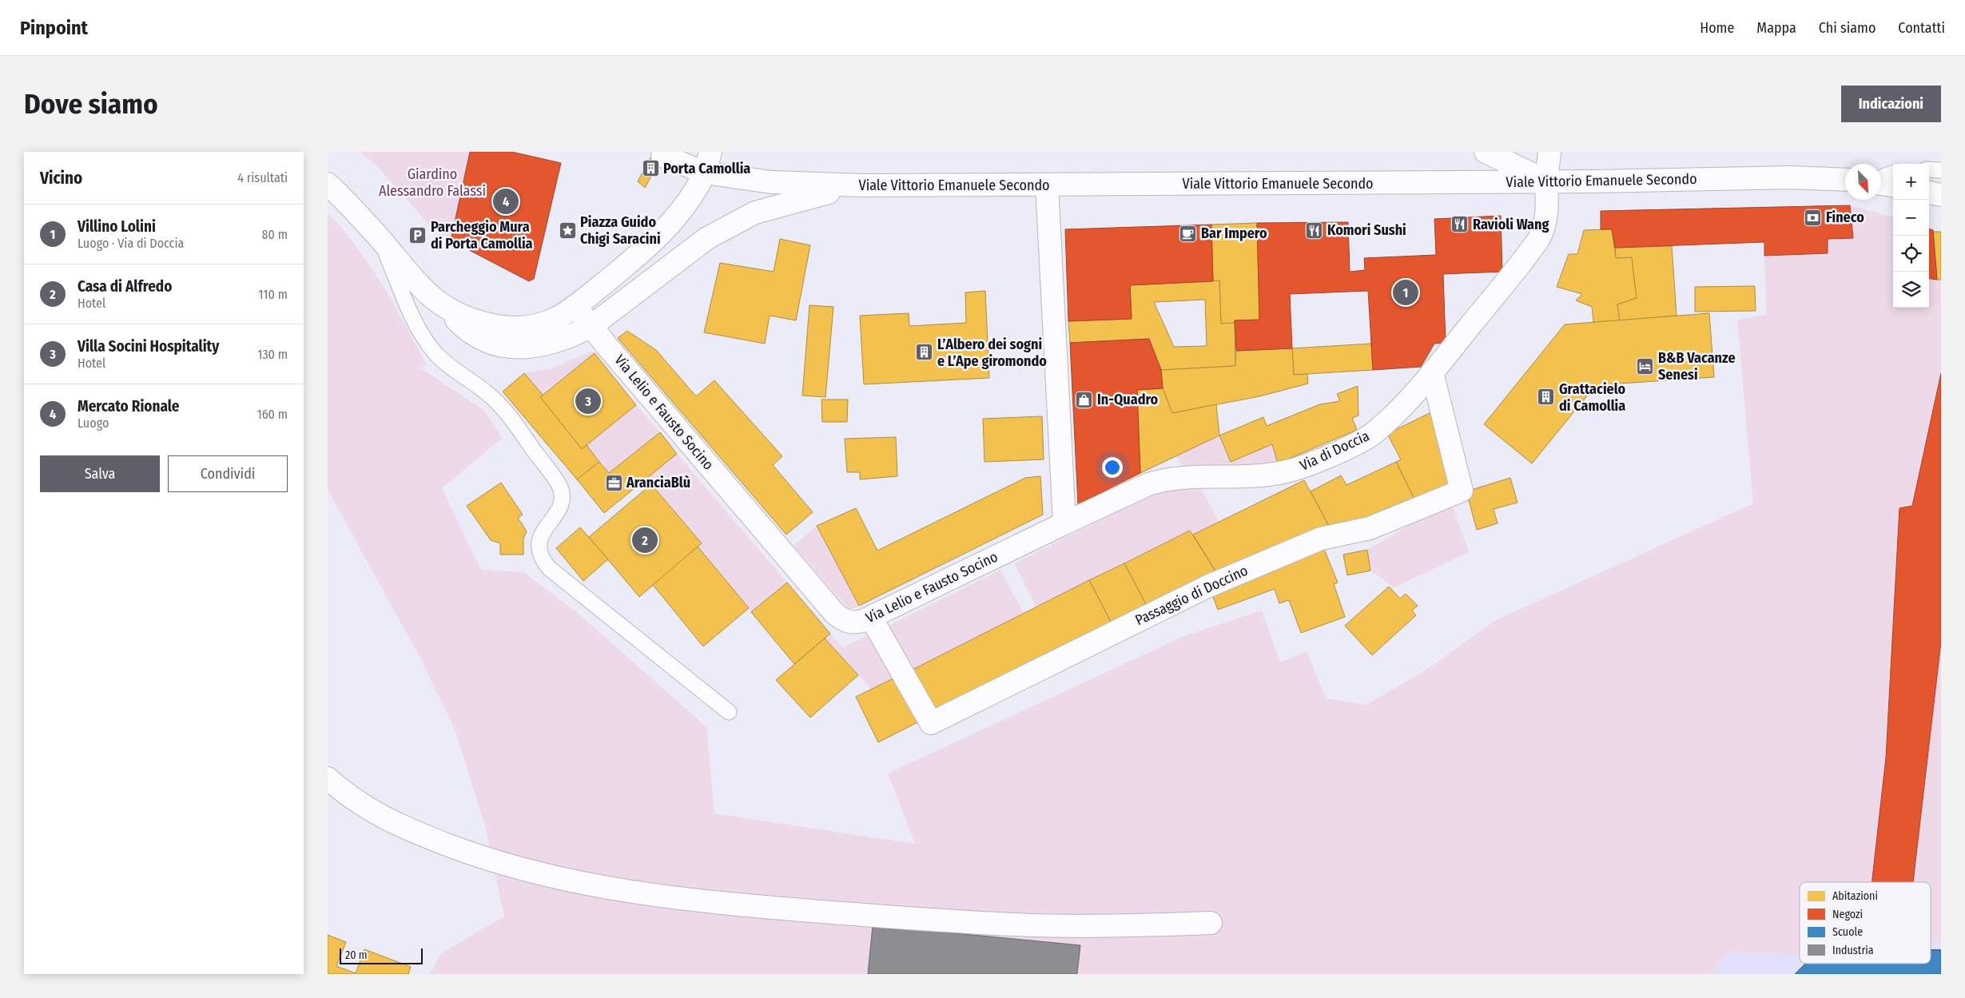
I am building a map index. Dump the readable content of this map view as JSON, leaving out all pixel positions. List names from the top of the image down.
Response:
{
  "streets": {
    "street": [
      "Viale Vittorio Emanuele Secondo",
      "Via Lelio e Fausto Socino",
      "Via di Doccia",
      "Passaggio di Doccino"
    ]
  },
  "crossings": [
    ["Viale Vittorio Emanuele Secondo", "Via di Doccia"],
    ["Via Lelio e Fausto Socino", "Via di Doccia"],
    ["Via Lelio e Fausto Socino", "Passaggio di Doccino"],
    ["Via di Doccia", "Passaggio di Doccino"]
  ],
  "parks": ["Giardino Alessandro Falassi"],
  "places": {
    "building": ["Porta Camollia", "L’Albero dei sogni e L’Ape giromondo", "Grattacielo di Camollia"],
    "bank": ["Fineco"],
    "restaurant": ["Ravioli Wang", "Komori Sushi"],
    "place": ["Piazza Guido Chigi Saracini"],
    "cafe": ["Bar Impero"],
    "parking": ["Parcheggio Mura di Porta Camollia"],
    "hotel": ["B&B Vacanze Senesi"],
    "shop": ["In-Quadro"],
    "office": ["AranciaBlù"]
  },
  "legend": [
    "Abitazioni",
    "Negozi",
    "Scuole",
    "Industria"
  ],
  "scale_bar": "20 m",
  "north": "bottom right",
  "page": {
    "header": "Pinpoint",
    "nav": [
      "Home",
      "Mappa",
      "Chi siamo",
      "Contatti"
    ],
    "buttons": [
      "Indicazioni",
      ["Salva", "Condividi"]
    ],
    "title": "Dove siamo",
    "heading": ["Vicino", "4 risultati"],
    "map_buttons": ["+", "−"],
    "pins": [
      "4",
      "1",
      "3",
      "2"
    ],
    "list": [
      {
        "mark": "1",
        "name": "Villino Lolini",
        "note": "Luogo · Via di Doccia",
        "value": "80 m"
      },
      {
        "mark": "2",
        "name": "Casa di Alfredo",
        "note": "Hotel",
        "value": "110 m"
      },
      {
        "mark": "3",
        "name": "Villa Socini Hospitality",
        "note": "Hotel",
        "value": "130 m"
      },
      {
        "mark": "4",
        "name": "Mercato Rionale",
        "note": "Luogo",
        "value": "160 m"
      }
    ],
    "scale": "20 m"
  }
}
